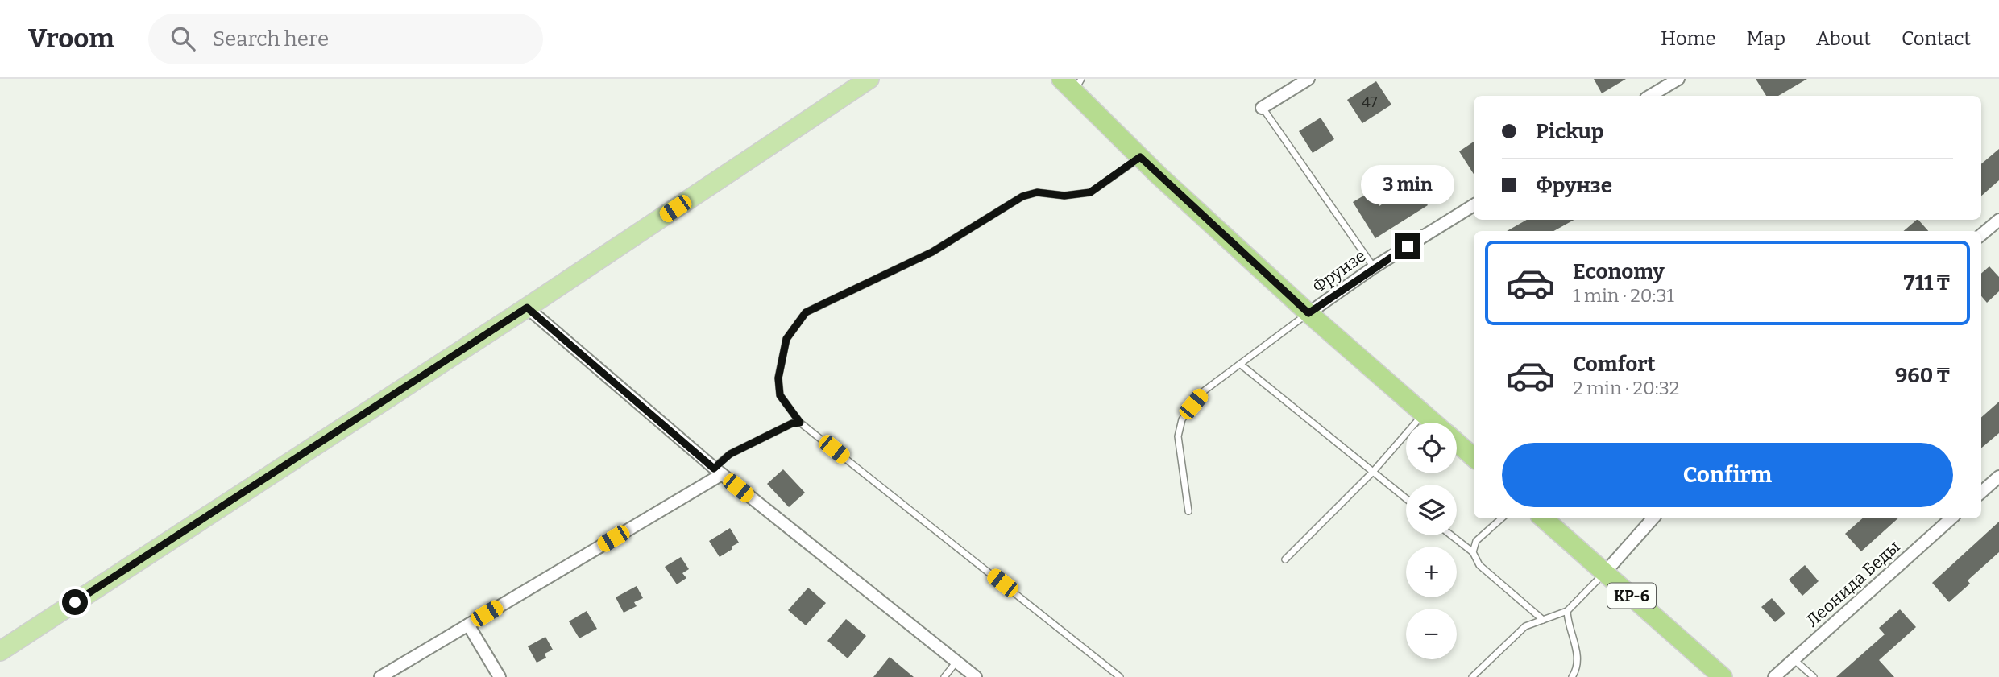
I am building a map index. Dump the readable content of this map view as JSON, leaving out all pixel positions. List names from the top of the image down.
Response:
{
  "streets": {
    "highway": ["KP-6"],
    "street": ["Фрунзе", "Леонида Беды"]
  },
  "house_numbers": ["47"],
  "page": {
    "header": "Vroom",
    "search": "Search here",
    "nav": [
      "Home",
      "Map",
      "About",
      "Contact"
    ],
    "banner": ["Pickup", "Фрунзе"],
    "bubble": "3 min",
    "list": [
      {
        "name": "Economy",
        "note": "1 min · 20:31",
        "value": "711 ₸"
      },
      {
        "name": "Comfort",
        "note": "2 min · 20:32",
        "value": "960 ₸"
      }
    ],
    "map_buttons": ["+", "−"],
    "buttons": "Confirm"
  }
}
